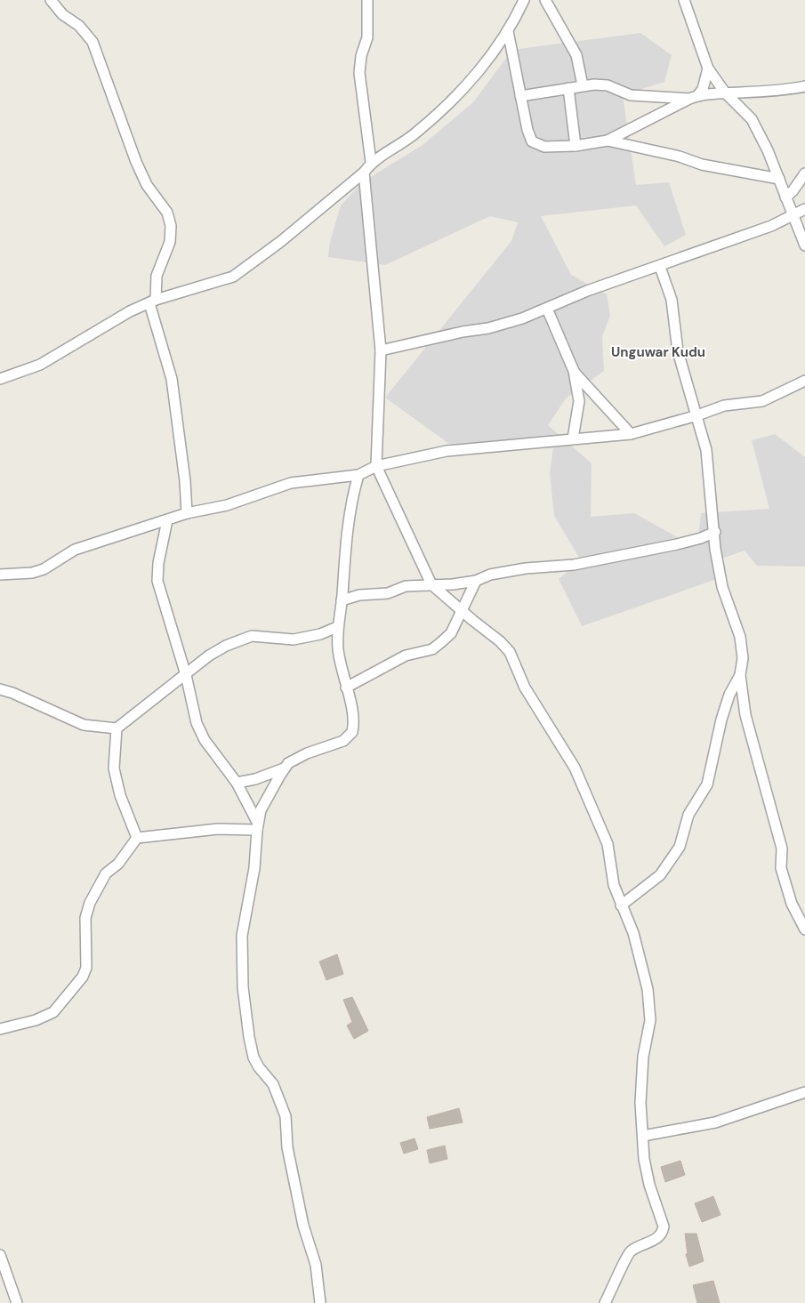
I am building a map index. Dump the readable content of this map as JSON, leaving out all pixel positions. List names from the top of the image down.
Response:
{
  "districts": ["Unguwar Kudu"]
}
